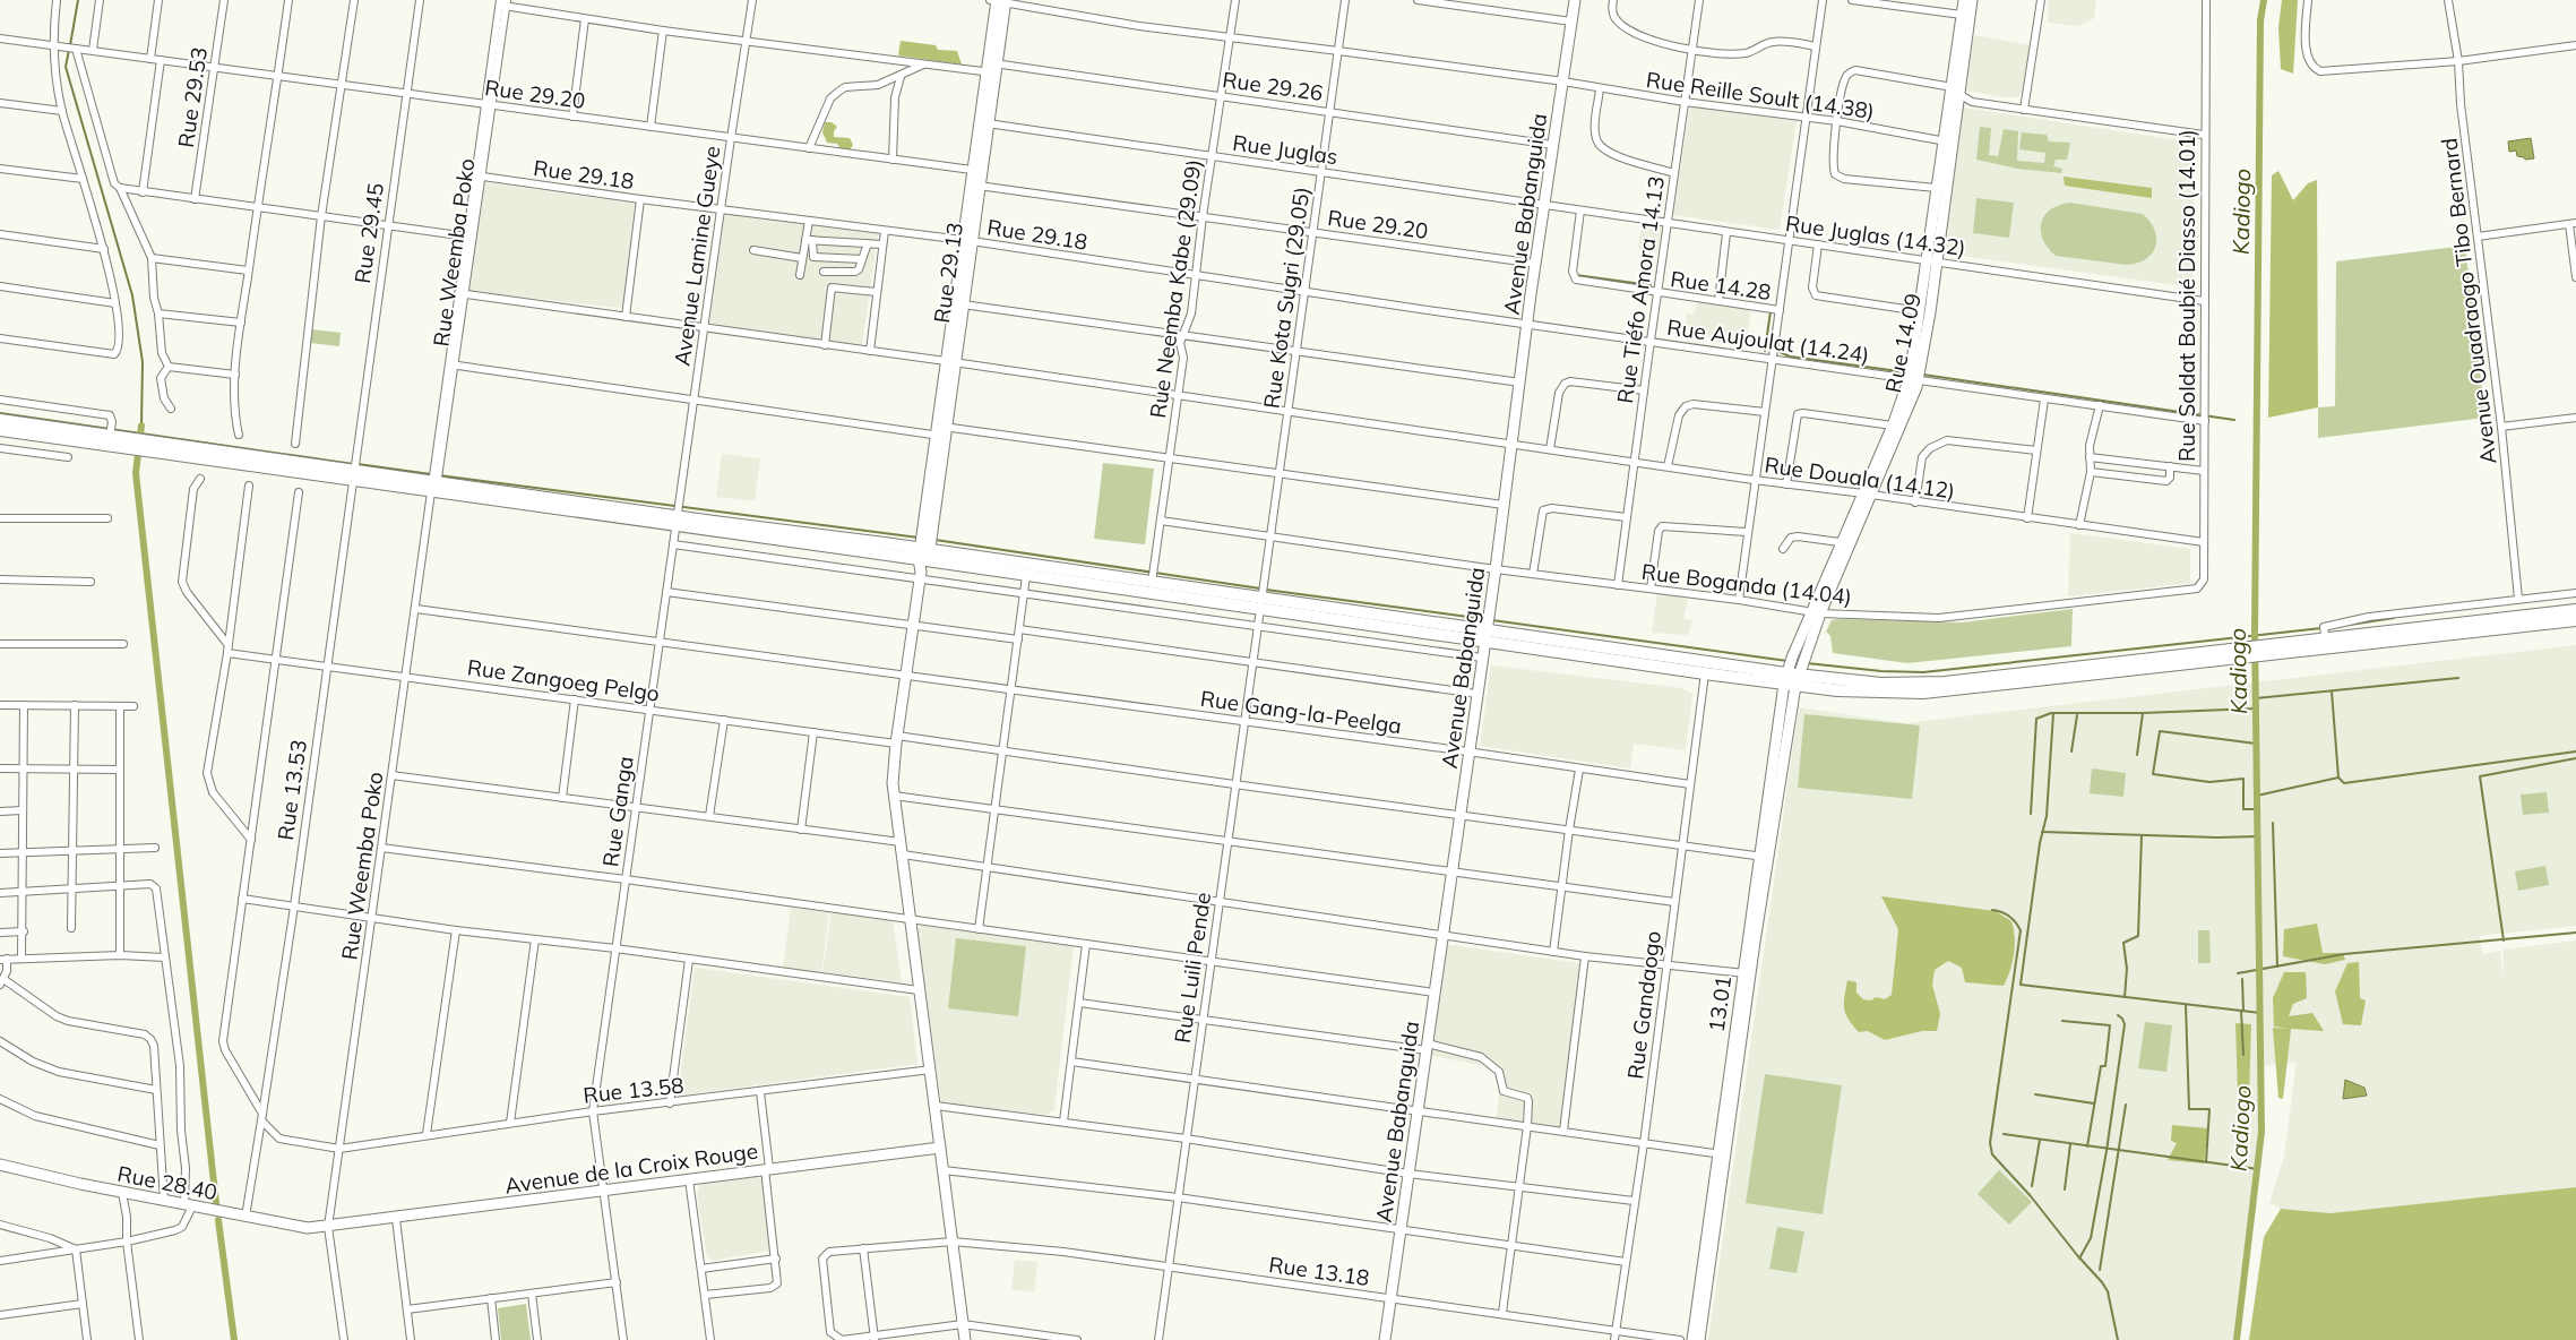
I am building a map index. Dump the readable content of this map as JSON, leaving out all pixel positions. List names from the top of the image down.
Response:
{
  "streets": {
    "street": [
      "Rue 29.26",
      "Rue 29.20",
      "Rue Reille Soult (14.38)",
      "Rue 29.53",
      "Rue Juglas",
      "Rue 29.18",
      "Avenue Babanguida",
      "Rue 29.45",
      "Rue Juglas (14.32)",
      "Rue Weemba Poko",
      "Avenue Lamine Gueye",
      "Rue 29.13",
      "Rue 14.28",
      "Rue Neemba Kabe (29.09)",
      "Rue Tiéfo Amora 14.13",
      "Rue Soldat Boubié Diasso (14.01)",
      "Rue Kota Sugri (29.05)",
      "Avenue Ouadraogo Tibo Bernard",
      "Rue Aujoulat (14.24)",
      "Rue 14.09",
      "Rue Douala (14.12)",
      "Rue Boganda (14.04)",
      "Rue Zangoeg Pelgo",
      "Rue Gang-la-Peelga",
      "Rue 13.53",
      "Rue Ganga",
      "Rue Luili Pende",
      "13.01",
      "Rue Gandaogo",
      "Rue 13.58",
      "Avenue de la Croix Rouge",
      "Rue 28.40",
      "Rue 13.18"
    ]
  },
  "crossings": [
    ["Rue 29.26", "Avenue Babanguida"],
    ["Rue 29.26", "Rue Weemba Poko"],
    ["Rue 29.26", "Avenue Lamine Gueye"],
    ["Rue 29.26", "Rue 29.13"],
    ["Rue 29.26", "Rue Neemba Kabe (29.09)"],
    ["Rue 29.26", "Rue Kota Sugri (29.05)"],
    ["Rue 29.20", "Rue 29.53"],
    ["Rue 29.20", "Avenue Babanguida"],
    ["Rue 29.20", "Rue 29.45"],
    ["Rue 29.20", "Rue Weemba Poko"],
    ["Rue 29.20", "Avenue Lamine Gueye"],
    ["Rue 29.20", "Rue 29.13"],
    ["Rue 29.20", "Rue Neemba Kabe (29.09)"],
    ["Rue 29.20", "Rue Kota Sugri (29.05)"],
    ["Rue Reille Soult (14.38)", "Avenue Babanguida"],
    ["Rue Reille Soult (14.38)", "Rue Neemba Kabe (29.09)"],
    ["Rue Reille Soult (14.38)", "Rue Tiéfo Amora 14.13"],
    ["Rue Reille Soult (14.38)", "Rue Kota Sugri (29.05)"],
    ["Rue Reille Soult (14.38)", "Rue 14.09"],
    ["Rue Juglas", "Avenue Babanguida"],
    ["Rue Juglas", "Rue Juglas (14.32)"],
    ["Rue Juglas", "Rue 29.13"],
    ["Rue Juglas", "Rue Neemba Kabe (29.09)"],
    ["Rue Juglas", "Rue Kota Sugri (29.05)"],
    ["Rue 29.18", "Avenue Babanguida"],
    ["Rue 29.18", "Rue Weemba Poko"],
    ["Rue 29.18", "Avenue Lamine Gueye"],
    ["Rue 29.18", "Rue 29.13"],
    ["Rue 29.18", "Rue Neemba Kabe (29.09)"],
    ["Rue 29.18", "Rue Kota Sugri (29.05)"],
    ["Rue 29.18", "Rue Aujoulat (14.24)"],
    ["Avenue Babanguida", "Rue Juglas (14.32)"],
    ["Avenue Babanguida", "Rue Aujoulat (14.24)"],
    ["Avenue Babanguida", "Rue Douala (14.12)"],
    ["Avenue Babanguida", "Rue Boganda (14.04)"],
    ["Avenue Babanguida", "Rue Zangoeg Pelgo"],
    ["Avenue Babanguida", "Rue Gang-la-Peelga"],
    ["Avenue Babanguida", "Rue 13.18"],
    ["Rue 29.45", "Rue 13.53"],
    ["Rue Juglas (14.32)", "Rue 14.28"],
    ["Rue Juglas (14.32)", "Rue Tiéfo Amora 14.13"],
    ["Rue Juglas (14.32)", "Rue Soldat Boubié Diasso (14.01)"],
    ["Rue Juglas (14.32)", "Rue 14.09"],
    ["Rue Weemba Poko", "Rue Douala (14.12)"],
    ["Rue Weemba Poko", "Rue Zangoeg Pelgo"],
    ["Rue Weemba Poko", "Rue Gang-la-Peelga"],
    ["Rue Weemba Poko", "Rue 13.58"],
    ["Rue Weemba Poko", "Avenue de la Croix Rouge"],
    ["Rue Weemba Poko", "Rue 28.40"],
    ["Avenue Lamine Gueye", "Rue Douala (14.12)"],
    ["Avenue Lamine Gueye", "Rue Ganga"],
    ["Rue 29.13", "Rue Douala (14.12)"],
    ["Rue 14.28", "Rue Tiéfo Amora 14.13"],
    ["Rue Neemba Kabe (29.09)", "Rue Douala (14.12)"],
    ["Rue Neemba Kabe (29.09)", "Rue Boganda (14.04)"],
    ["Rue Tiéfo Amora 14.13", "Rue Aujoulat (14.24)"],
    ["Rue Tiéfo Amora 14.13", "Rue Douala (14.12)"],
    ["Rue Tiéfo Amora 14.13", "Rue Boganda (14.04)"],
    ["Rue Soldat Boubié Diasso (14.01)", "Rue Aujoulat (14.24)"],
    ["Rue Soldat Boubié Diasso (14.01)", "Rue Douala (14.12)"],
    ["Rue Soldat Boubié Diasso (14.01)", "Rue Boganda (14.04)"],
    ["Rue Kota Sugri (29.05)", "Rue Douala (14.12)"],
    ["Rue Kota Sugri (29.05)", "Rue Boganda (14.04)"],
    ["Rue Kota Sugri (29.05)", "Rue Luili Pende"],
    ["Rue Aujoulat (14.24)", "Rue 14.09"],
    ["Rue 14.09", "Rue Douala (14.12)"],
    ["Rue 14.09", "Rue Boganda (14.04)"],
    ["Rue 14.09", "13.01"],
    ["Rue Zangoeg Pelgo", "Rue 13.53"],
    ["Rue Zangoeg Pelgo", "Rue Ganga"],
    ["Rue Zangoeg Pelgo", "Rue Luili Pende"],
    ["Rue Zangoeg Pelgo", "13.01"],
    ["Rue Zangoeg Pelgo", "Rue Gandaogo"],
    ["Rue Gang-la-Peelga", "Rue Ganga"],
    ["Rue Gang-la-Peelga", "Rue Luili Pende"],
    ["Rue Gang-la-Peelga", "Rue Gandaogo"],
    ["Rue 13.53", "Rue 28.40"],
    ["Rue Ganga", "Rue 13.58"],
    ["Rue Ganga", "Avenue de la Croix Rouge"],
    ["Rue Luili Pende", "Rue 13.18"],
    ["Rue Gandaogo", "Rue 13.18"],
    ["Avenue de la Croix Rouge", "Rue 28.40"]
  ],
  "water": ["Kadiogo"]
}
